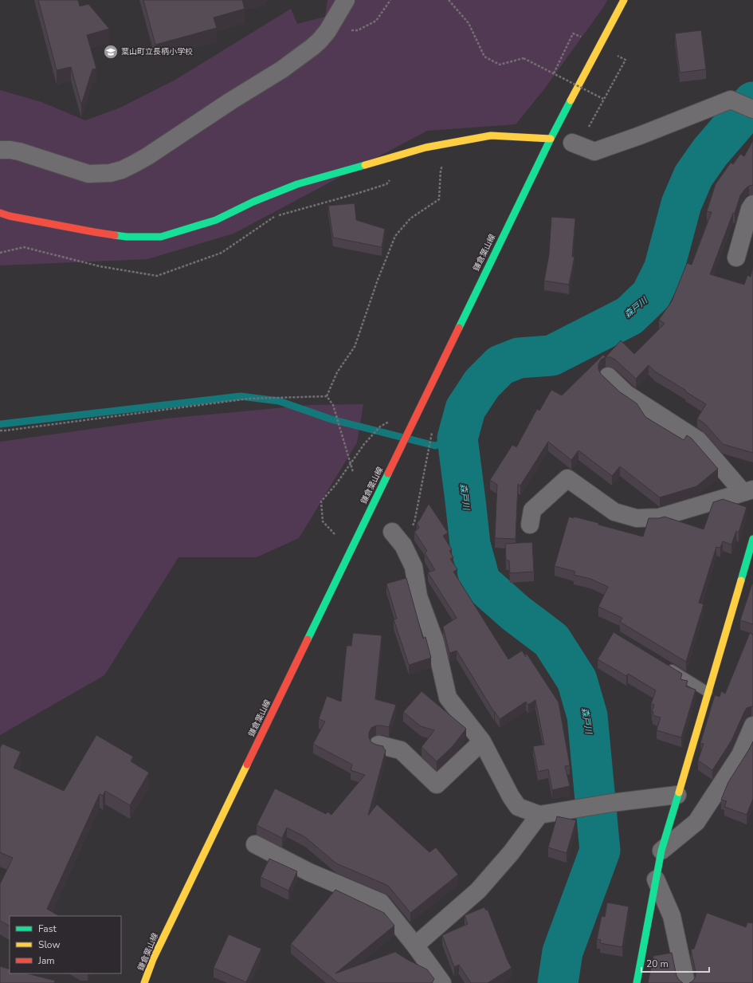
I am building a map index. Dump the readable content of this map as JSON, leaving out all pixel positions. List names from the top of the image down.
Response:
{
  "streets": {
    "main road": ["鎌倉葉山線"]
  },
  "water": ["森戸川"],
  "places": {
    "school or university": ["葉山町立長柄小学校"]
  },
  "legend": ["Fast", "Slow", "Jam"],
  "scale_bar": "20 m"
}
